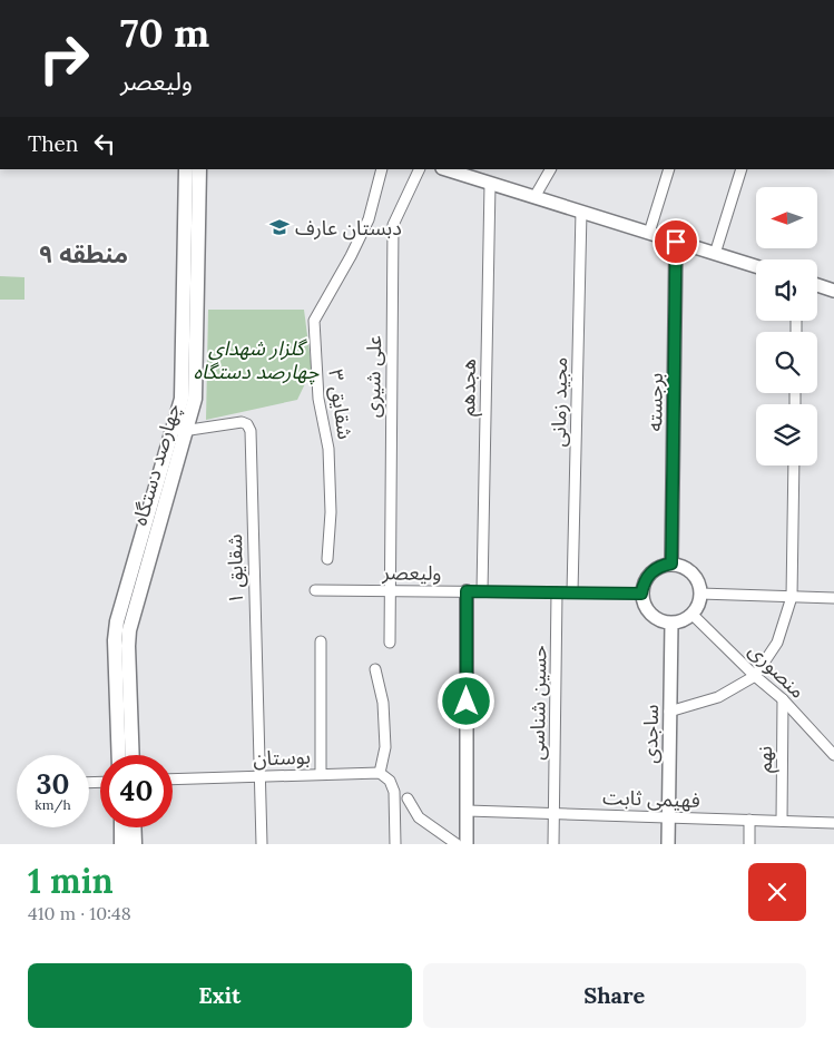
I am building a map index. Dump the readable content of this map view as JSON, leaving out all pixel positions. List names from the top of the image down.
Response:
{
  "streets": {
    "main road": ["چهارصد دستگاه"],
    "street": [
      "علی شیری",
      "هجدهم",
      "مجید زمانی",
      "برجسته",
      "شقایق ۳",
      "شقایق ۱",
      "ولیعصر",
      "منصوری",
      "حسین شناسی",
      "ساجدی",
      "بوستان",
      "نهم",
      "فهیمی ثابت"
    ]
  },
  "crossings": [
    ["علی شیری", "ولیعصر"],
    ["هجدهم", "ولیعصر"],
    ["مجید زمانی", "ولیعصر"],
    ["برجسته", "ولیعصر"],
    ["برجسته", "منصوری"],
    ["برجسته", "ساجدی"],
    ["چهارصد دستگاه", "شقایق ۱"],
    ["شقایق ۱", "بوستان"],
    ["ولیعصر", "منصوری"],
    ["ولیعصر", "حسین شناسی"],
    ["ولیعصر", "ساجدی"],
    ["منصوری", "ساجدی"],
    ["منصوری", "نهم"],
    ["حسین شناسی", "فهیمی ثابت"],
    ["ساجدی", "فهیمی ثابت"],
    ["نهم", "فهیمی ثابت"]
  ],
  "districts": ["منطقه ۹"],
  "parks": ["گلزار شهدای چهارصد دستگاه"],
  "places": {
    "school or university": ["دبستان عارف"]
  },
  "north": "left",
  "page": {
    "turn": ["70 m", "ولیعصر"],
    "then": "Then",
    "speed": "30 km/h",
    "limit": "40",
    "heading": ["1 min", "410 m · 10:48"],
    "buttons": ["Exit", "Share"]
  }
}
